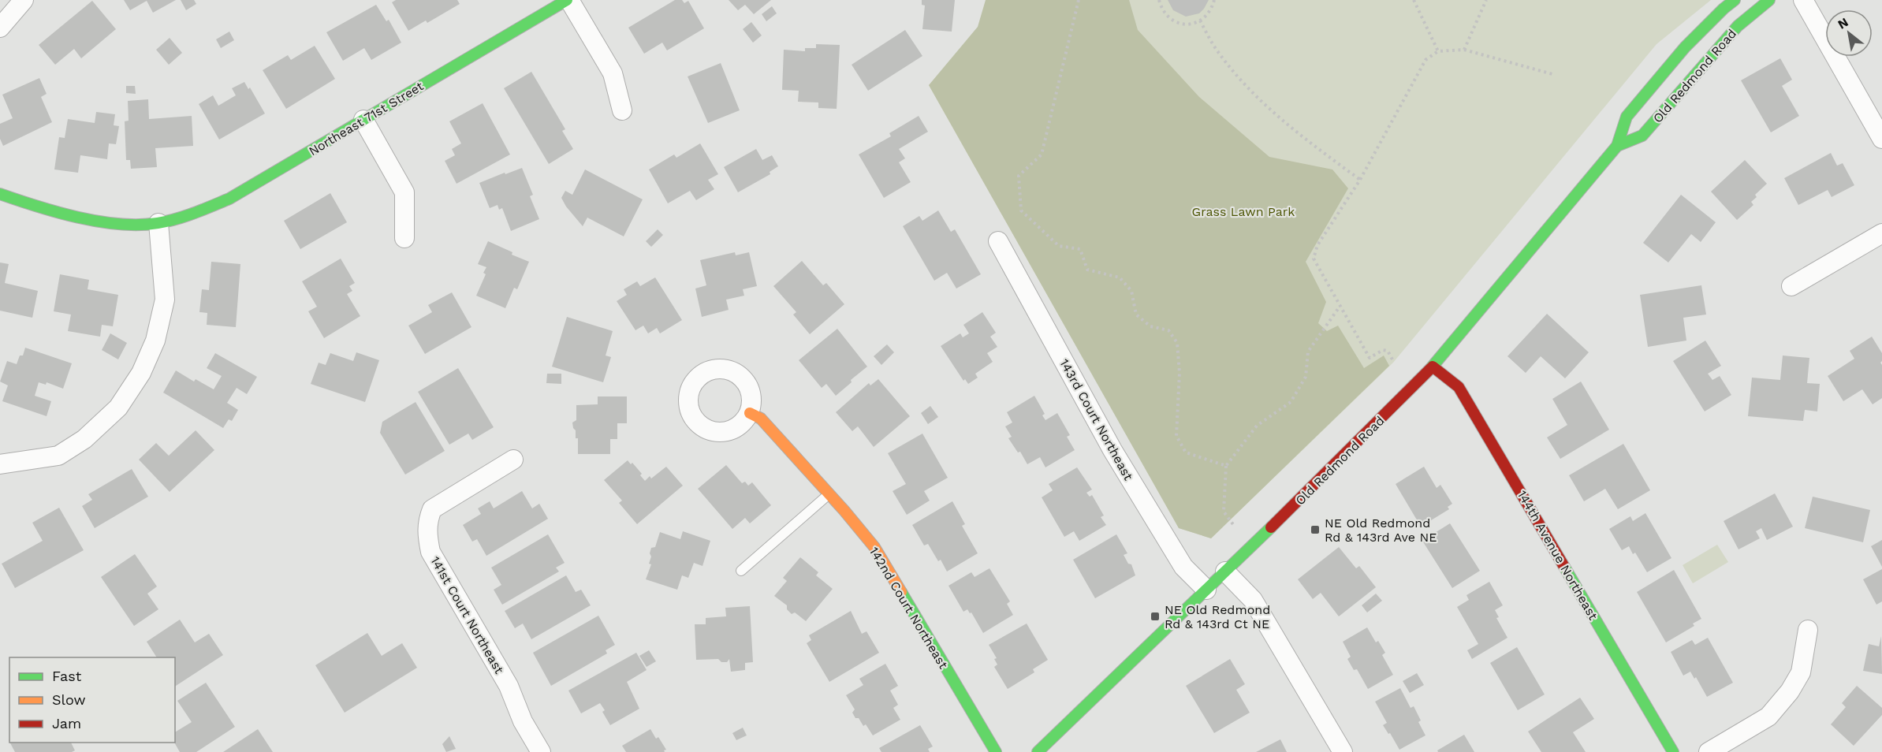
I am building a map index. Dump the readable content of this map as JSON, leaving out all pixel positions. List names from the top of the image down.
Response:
{
  "streets": {
    "street": [
      "Old Redmond Road",
      "Northeast 71st Street",
      "143rd Court Northeast",
      "144th Avenue Northeast",
      "142nd Court Northeast",
      "141st Court Northeast"
    ]
  },
  "crossings": [
    ["Old Redmond Road", "143rd Court Northeast"],
    ["Old Redmond Road", "144th Avenue Northeast"]
  ],
  "parks": ["Grass Lawn Park"],
  "places": {
    "transit": ["NE Old Redmond Rd & 143rd Ave NE", "NE Old Redmond Rd & 143rd Ct NE"]
  },
  "legend": ["Fast", "Slow", "Jam"],
  "north": "top left"
}
